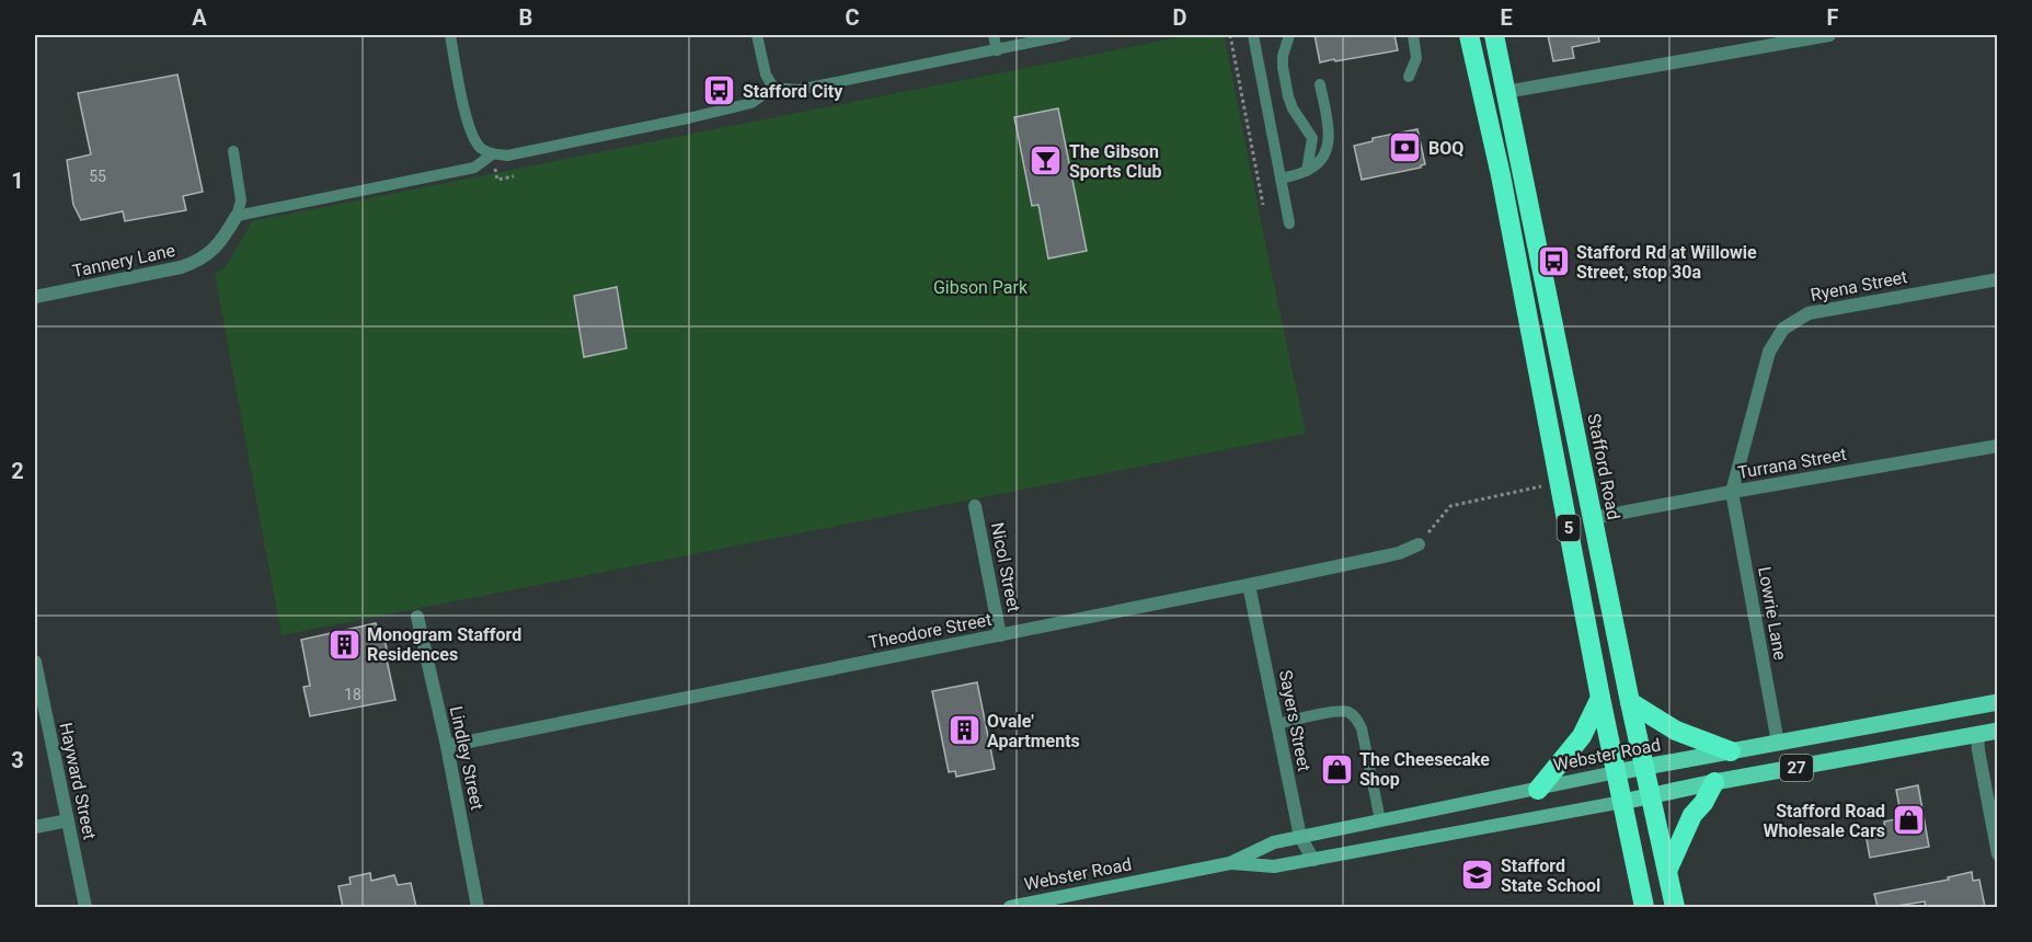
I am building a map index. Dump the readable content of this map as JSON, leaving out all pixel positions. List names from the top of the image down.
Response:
{
  "streets": {
    "highway": ["Stafford Road", "5"],
    "main road": ["Webster Road", "27"],
    "street": [
      "Tannery Lane",
      "Ryena Street",
      "Turrana Street",
      "Nicol Street",
      "Lowrie Lane",
      "Theodore Street",
      "Sayers Street",
      "Lindley Street",
      "Hayward Street"
    ]
  },
  "crossings": [
    ["Ryena Street", "Turrana Street"],
    ["Ryena Street", "Lowrie Lane"],
    ["Turrana Street", "Stafford Road"],
    ["Turrana Street", "Lowrie Lane"],
    ["Stafford Road", "Webster Road"],
    ["5", "Webster Road"],
    ["Nicol Street", "Theodore Street"],
    ["Lowrie Lane", "Webster Road"],
    ["Theodore Street", "Sayers Street"],
    ["Theodore Street", "Lindley Street"],
    ["Sayers Street", "Webster Road"]
  ],
  "parks": ["Gibson Park"],
  "places": {
    "bus stop": ["Stafford City", "Stafford Rd at Willowie Street, stop 30a"],
    "bank": ["BOQ"],
    "bar": ["The Gibson Sports Club"],
    "building": ["Monogram Stafford Residences", "Ovale' Apartments"],
    "shop": ["The Cheesecake Shop", "Stafford Road Wholesale Cars"],
    "school or university": ["Stafford State School"]
  },
  "house_numbers": ["55", "18"],
  "grid": {
    "columns": [
      "A",
      "B",
      "C",
      "D",
      "E",
      "F"
    ],
    "rows": ["1", "2", "3"]
  }
}
